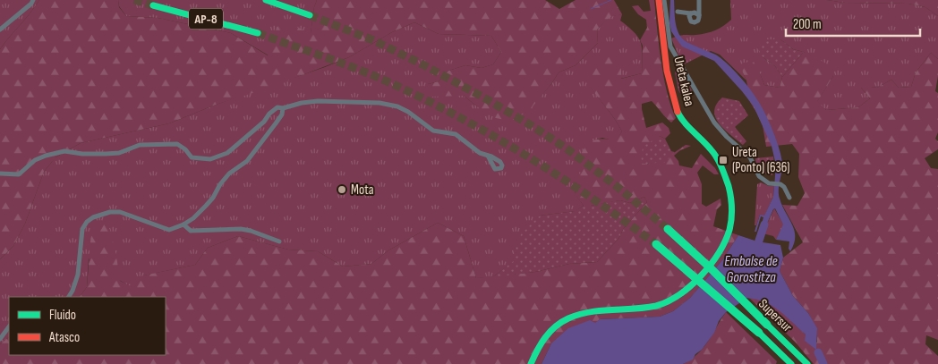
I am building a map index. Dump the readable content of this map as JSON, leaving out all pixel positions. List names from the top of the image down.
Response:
{
  "streets": {
    "main road": ["AP-8", "Ureta kalea", "Supersur"]
  },
  "water": ["Embalse de Gorostitza"],
  "places": {
    "transit": ["Ureta (Ponto) (636)"],
    "other": ["Mota"]
  },
  "legend": ["Fluido", "Atasco"],
  "scale_bar": "200 m"
}
